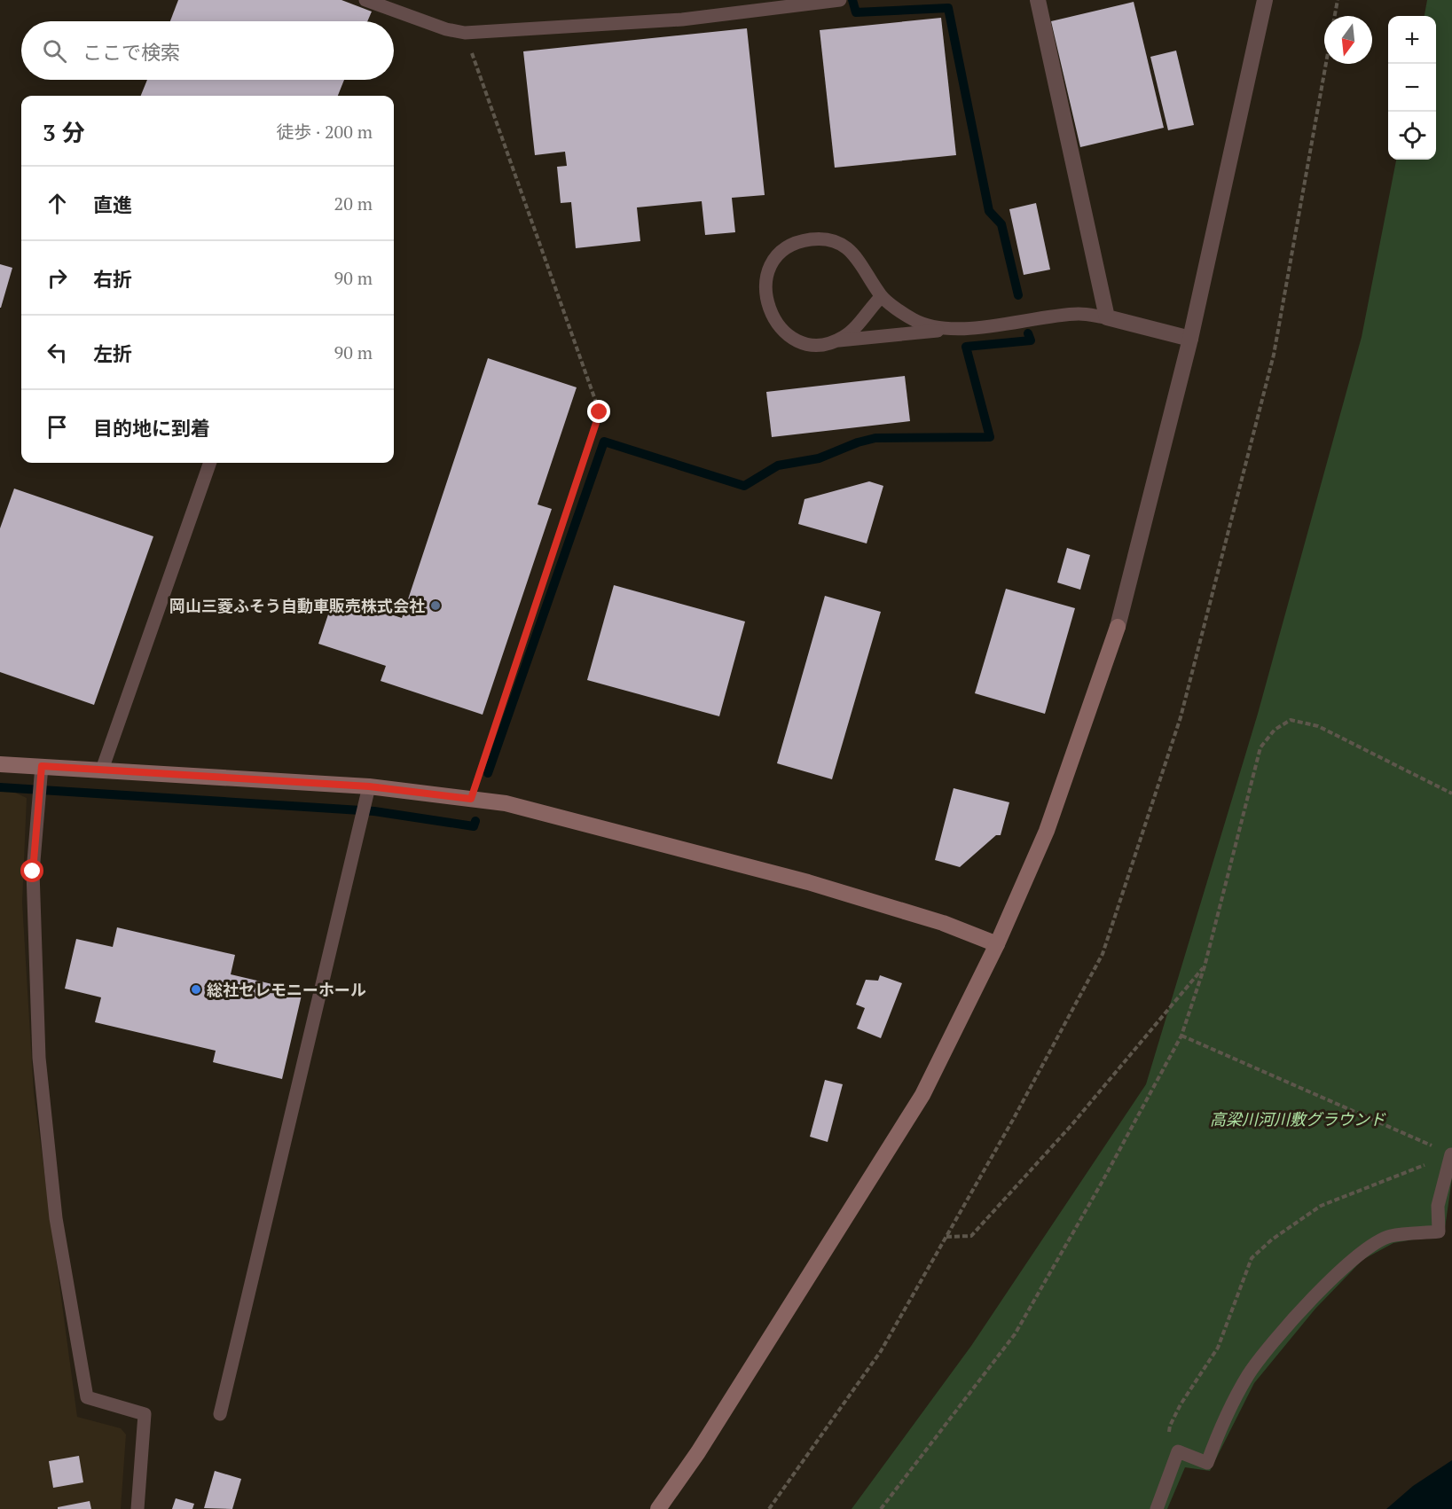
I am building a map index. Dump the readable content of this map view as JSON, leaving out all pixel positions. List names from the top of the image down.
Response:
{
  "parks": ["高梁川河川敷グラウンド"],
  "places": ["岡山三菱ふそう自動車販売株式会社", "総社セレモニーホール"],
  "north": "bottom",
  "page": {
    "map_buttons": ["+", "−"],
    "search": "ここで検索",
    "heading": ["3 分", "徒歩 · 200 m"],
    "list": [
      ["直進", "20 m"],
      ["右折", "90 m"],
      ["左折", "90 m"],
      "目的地に到着"
    ]
  }
}
